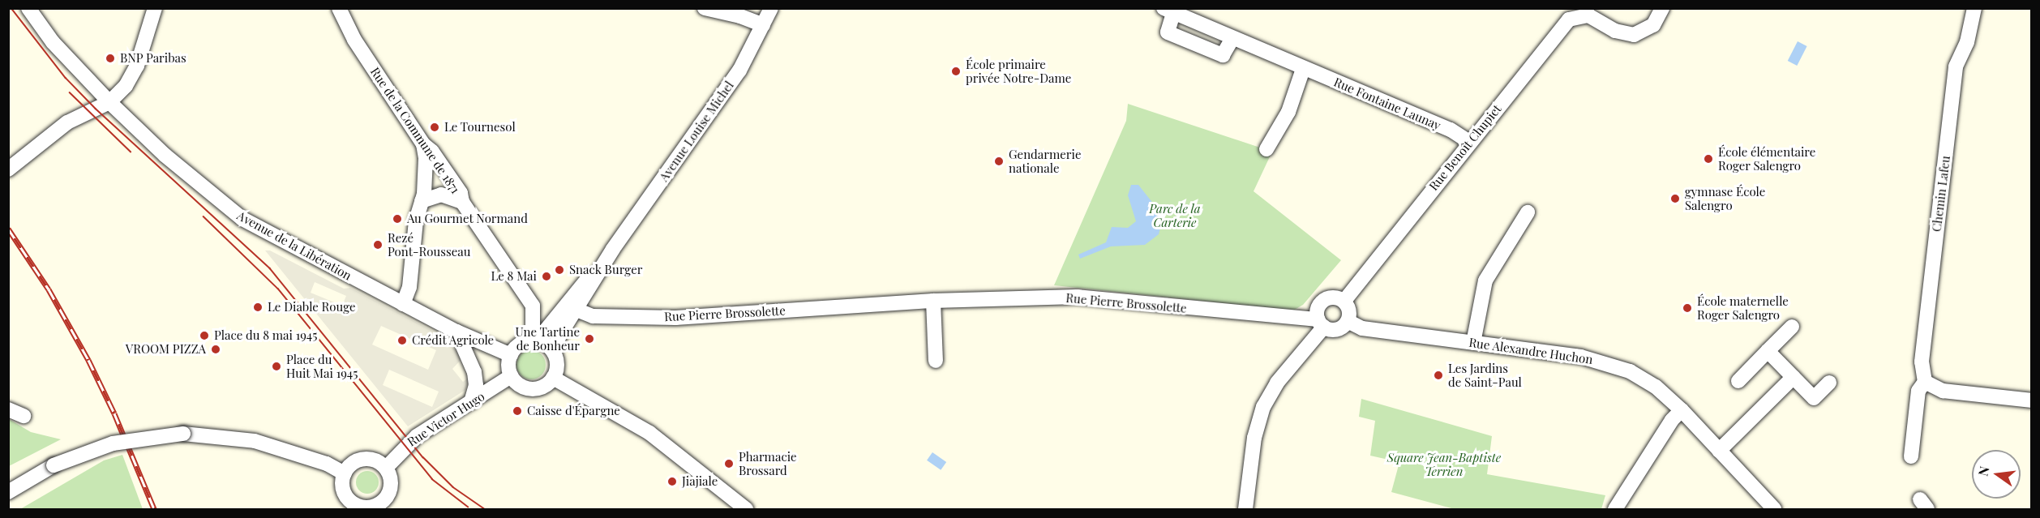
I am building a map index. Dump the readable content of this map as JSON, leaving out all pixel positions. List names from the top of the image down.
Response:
{
  "streets": {
    "street": [
      "Rue Fontaine Launay",
      "Rue de la Commune de 1871",
      "Avenue Louise Michel",
      "Rue Benoît Chupiet",
      "Chemin Lafeu",
      "Avenue de la Libération",
      "Rue Pierre Brossolette",
      "Rue Alexandre Huchon",
      "Rue Victor Hugo"
    ]
  },
  "crossings": [
    ["Rue Fontaine Launay", "Rue Benoît Chupiet"],
    ["Avenue Louise Michel", "Avenue de la Libération"],
    ["Avenue Louise Michel", "Rue Pierre Brossolette"],
    ["Avenue Louise Michel", "Rue Victor Hugo"],
    ["Rue Benoît Chupiet", "Rue Pierre Brossolette"],
    ["Rue Benoît Chupiet", "Rue Alexandre Huchon"],
    ["Avenue de la Libération", "Rue Victor Hugo"],
    ["Rue Pierre Brossolette", "Rue Alexandre Huchon"]
  ],
  "parks": ["Parc de la Carterie", "Square Jean-Baptiste Terrien"],
  "places": [
    "BNP Paribas",
    "École primaire privée Notre-Dame",
    "Le Tournesol",
    "École élémentaire Roger Salengro",
    "Gendarmerie nationale",
    "gymnase École Salengro",
    "Au Gourmet Normand",
    "Rezé Pont-Rousseau",
    "Snack Burger",
    "Le 8 Mai",
    "Le Diable Rouge",
    "École maternelle Roger Salengro",
    "Place du 8 mai 1945",
    "Une Tartine de Bonheur",
    "Crédit Agricole",
    "VROOM PIZZA",
    "Place du Huit Mai 1945",
    "Les Jardins de Saint-Paul",
    "Caisse d'Épargne",
    "Pharmacie Brossard",
    "Jiajiale"
  ],
  "north": "left"
}
